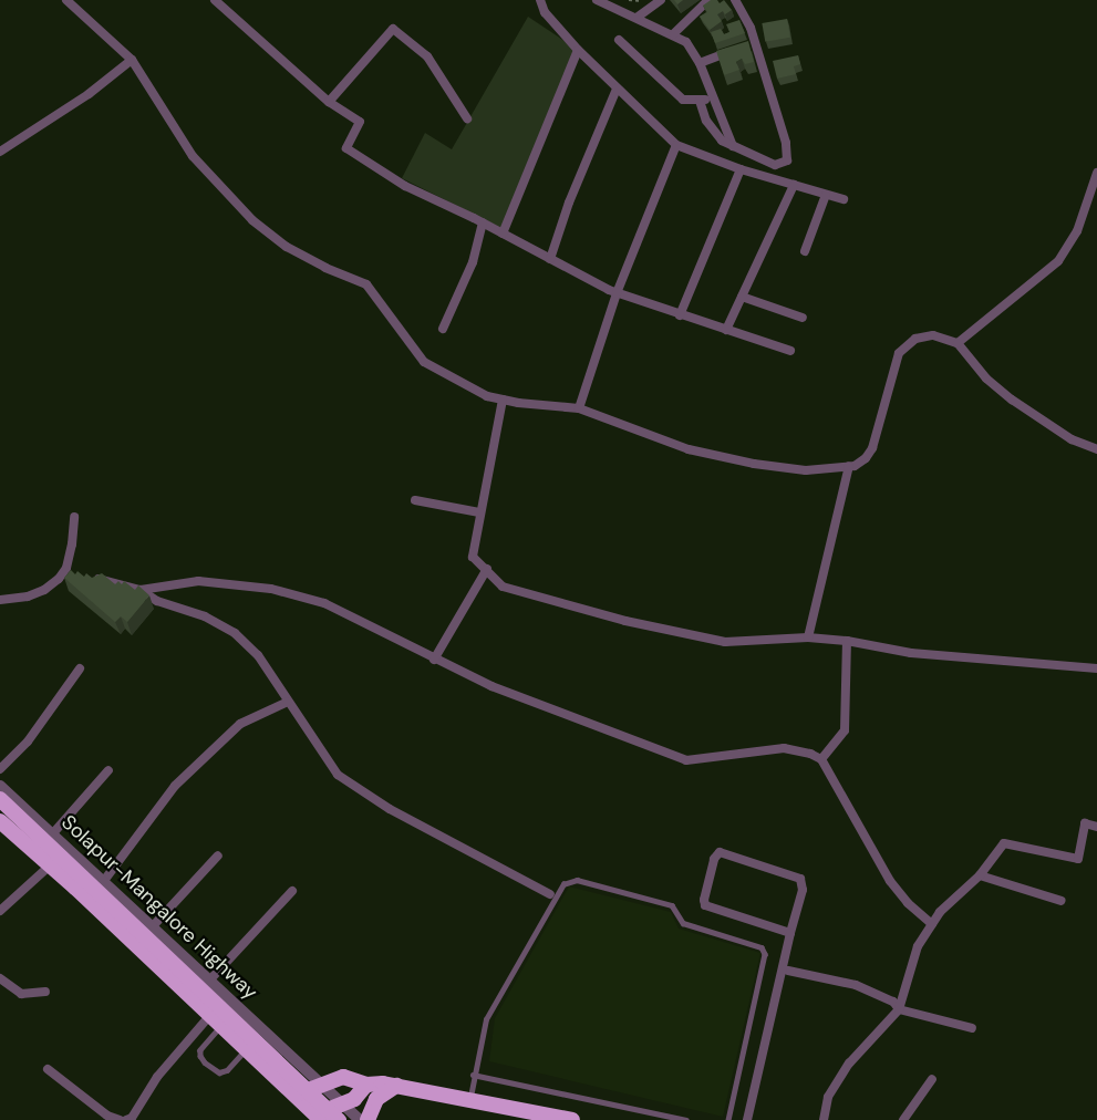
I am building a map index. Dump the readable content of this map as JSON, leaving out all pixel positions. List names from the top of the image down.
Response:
{
  "streets": {
    "street": ["Solapur-Mangalore Highway"]
  }
}
